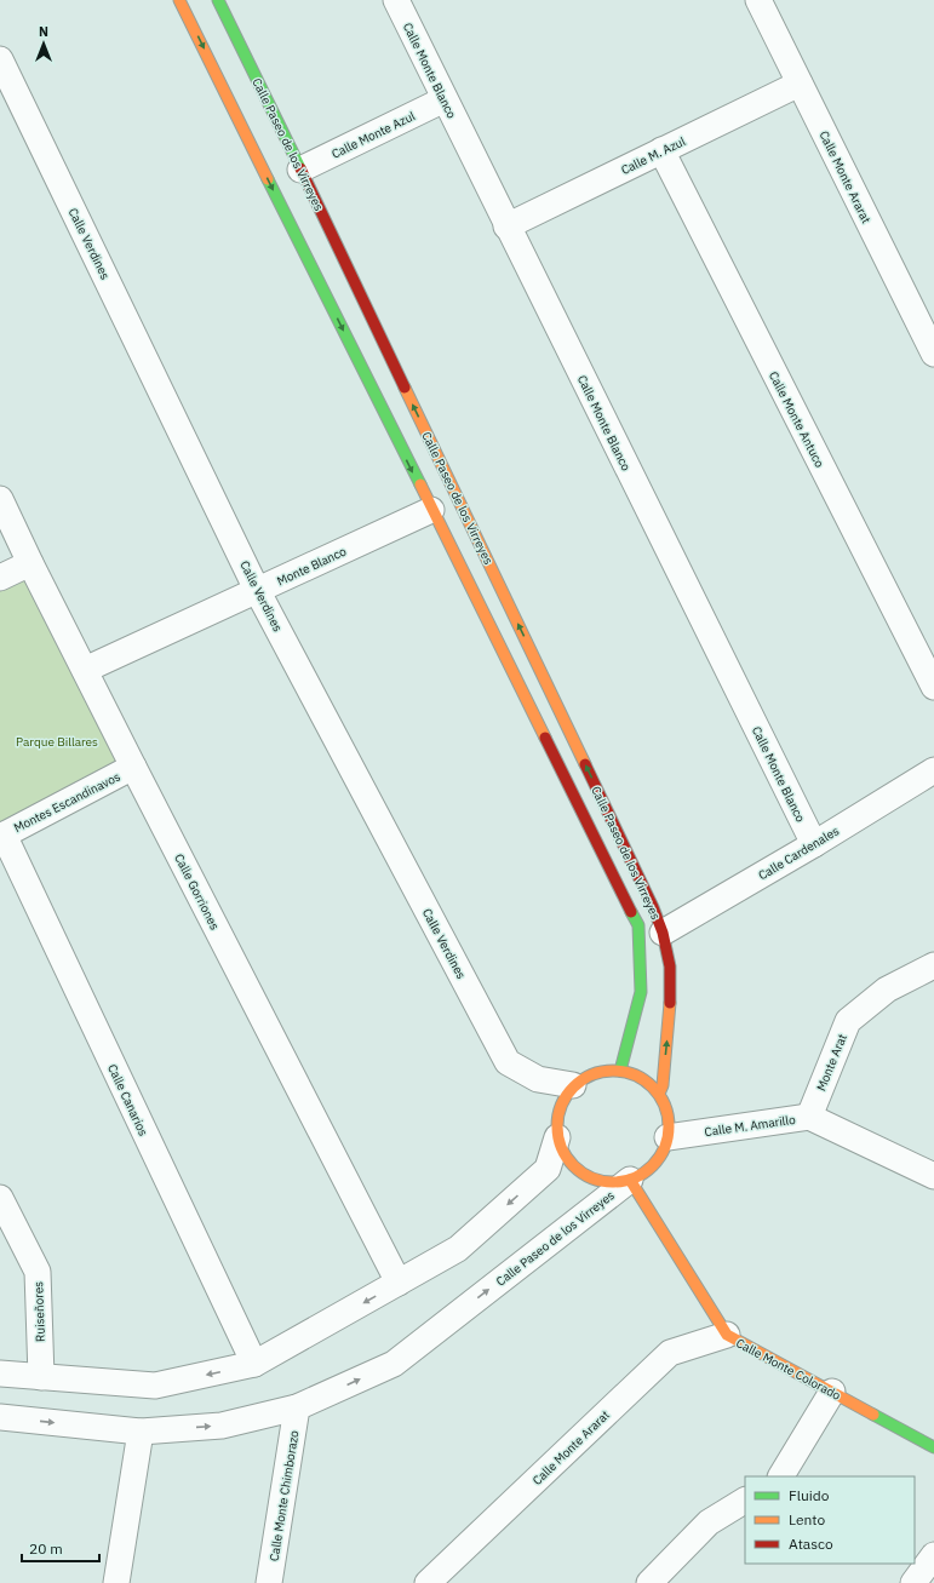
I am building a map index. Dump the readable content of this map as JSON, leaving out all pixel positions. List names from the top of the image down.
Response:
{
  "streets": {
    "street": [
      "Calle Monte Blanco",
      "Calle Monte Azul",
      "Calle Paseo de los Virreyes",
      "Calle M. Azul",
      "Calle Monte Ararat",
      "Calle Verdines",
      "Calle Monte Antuco",
      "Monte Blanco",
      "Montes Escandinavos",
      "Calle Cardenales",
      "Calle Gorriones",
      "Monte Arat",
      "Calle Canarios",
      "Calle M. Amarillo",
      "Ruiseñores",
      "Calle Monte Colorado",
      "Calle Monte Chimborazo"
    ]
  },
  "crossings": [
    ["Calle Monte Blanco", "Calle Monte Azul"],
    ["Calle Monte Blanco", "Calle M. Azul"],
    ["Calle Monte Blanco", "Calle Cardenales"],
    ["Calle Monte Azul", "Calle Paseo de los Virreyes"],
    ["Calle Paseo de los Virreyes", "Calle Verdines"],
    ["Calle Paseo de los Virreyes", "Monte Blanco"],
    ["Calle Paseo de los Virreyes", "Calle Cardenales"],
    ["Calle Paseo de los Virreyes", "Calle M. Amarillo"],
    ["Calle Paseo de los Virreyes", "Calle Monte Colorado"],
    ["Calle Paseo de los Virreyes", "Calle Monte Chimborazo"],
    ["Calle M. Azul", "Calle Monte Ararat"],
    ["Calle M. Azul", "Calle Monte Antuco"],
    ["Calle Monte Ararat", "Calle Monte Colorado"],
    ["Calle Verdines", "Monte Blanco"],
    ["Calle Verdines", "Calle M. Amarillo"],
    ["Calle Verdines", "Calle Monte Colorado"],
    ["Monte Blanco", "Calle Gorriones"],
    ["Montes Escandinavos", "Calle Gorriones"],
    ["Montes Escandinavos", "Calle Canarios"],
    ["Monte Arat", "Calle M. Amarillo"],
    ["Calle M. Amarillo", "Calle Monte Colorado"]
  ],
  "parks": ["Parque Billares"],
  "legend": ["Fluido", "Lento", "Atasco"],
  "scale_bar": "20 m",
  "north": "top"
}
